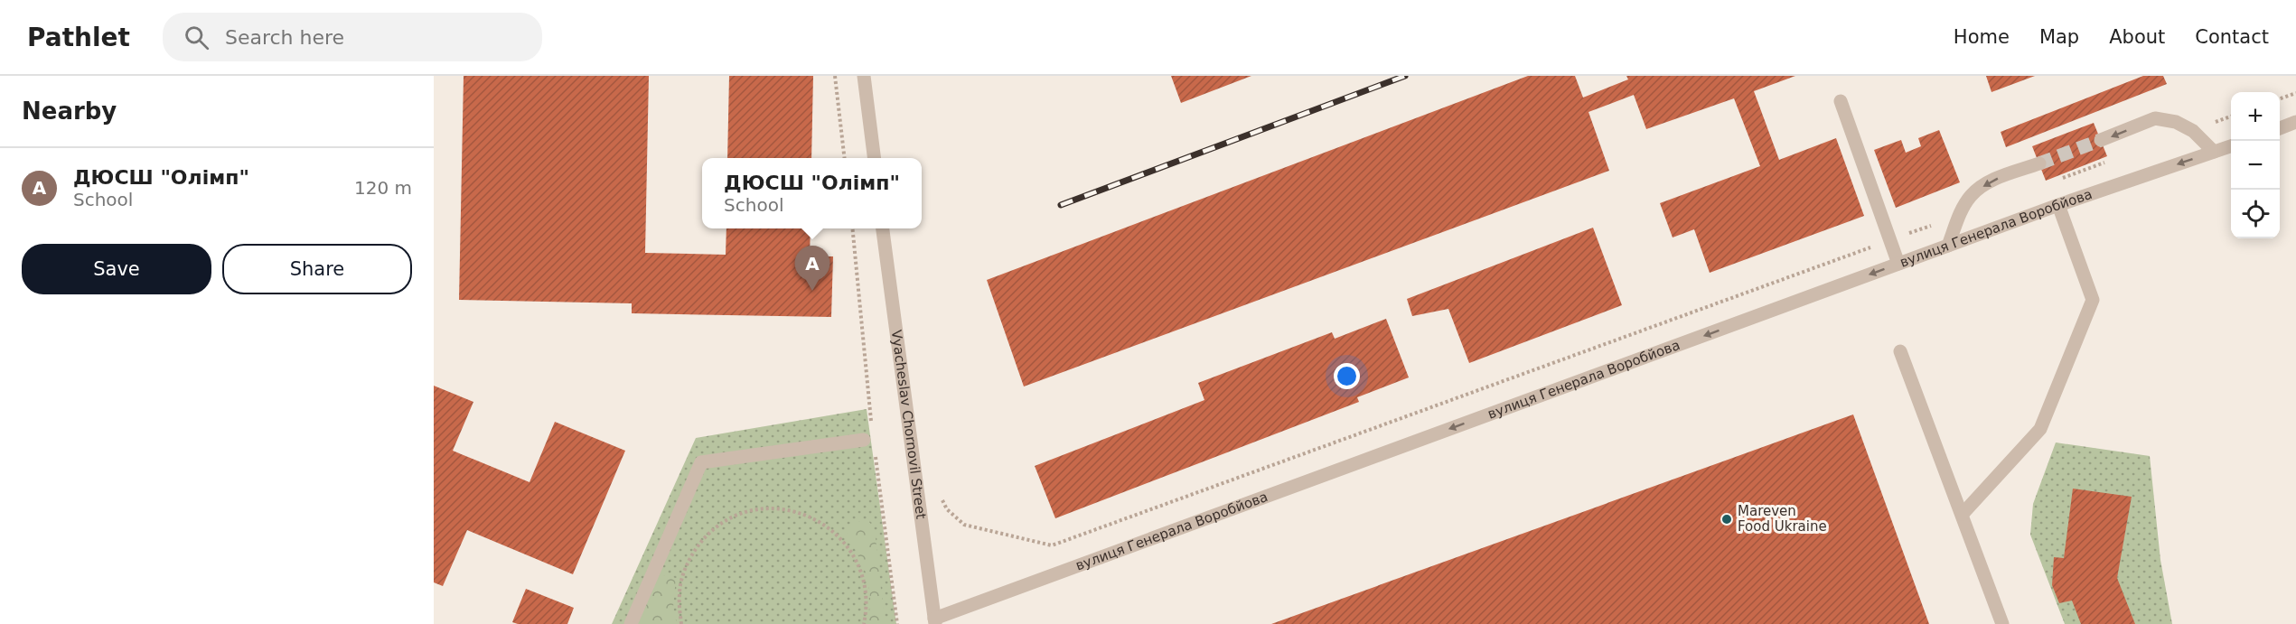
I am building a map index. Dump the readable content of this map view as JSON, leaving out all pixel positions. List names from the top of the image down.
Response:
{
  "streets": {
    "street": ["вулиця Генерала Воробйова", "Vyacheslav Chornovil Street"]
  },
  "crossings": [
    ["вулиця Генерала Воробйова", "Vyacheslav Chornovil Street"]
  ],
  "one_way": ["вулиця Генерала Воробйова"],
  "places": ["Mareven Food Ukraine"],
  "page": {
    "header": "Pathlet",
    "search": "Search here",
    "nav": [
      "Home",
      "Map",
      "About",
      "Contact"
    ],
    "heading": "Nearby",
    "map_buttons": ["+", "−"],
    "list": [
      {
        "mark": "A",
        "name": "ДЮСШ \"Олімп\"",
        "note": "School",
        "value": "120 m"
      }
    ],
    "popup": ["ДЮСШ \"Олімп\"", "School"],
    "buttons": ["Save", "Share"],
    "pins": "A"
  }
}
